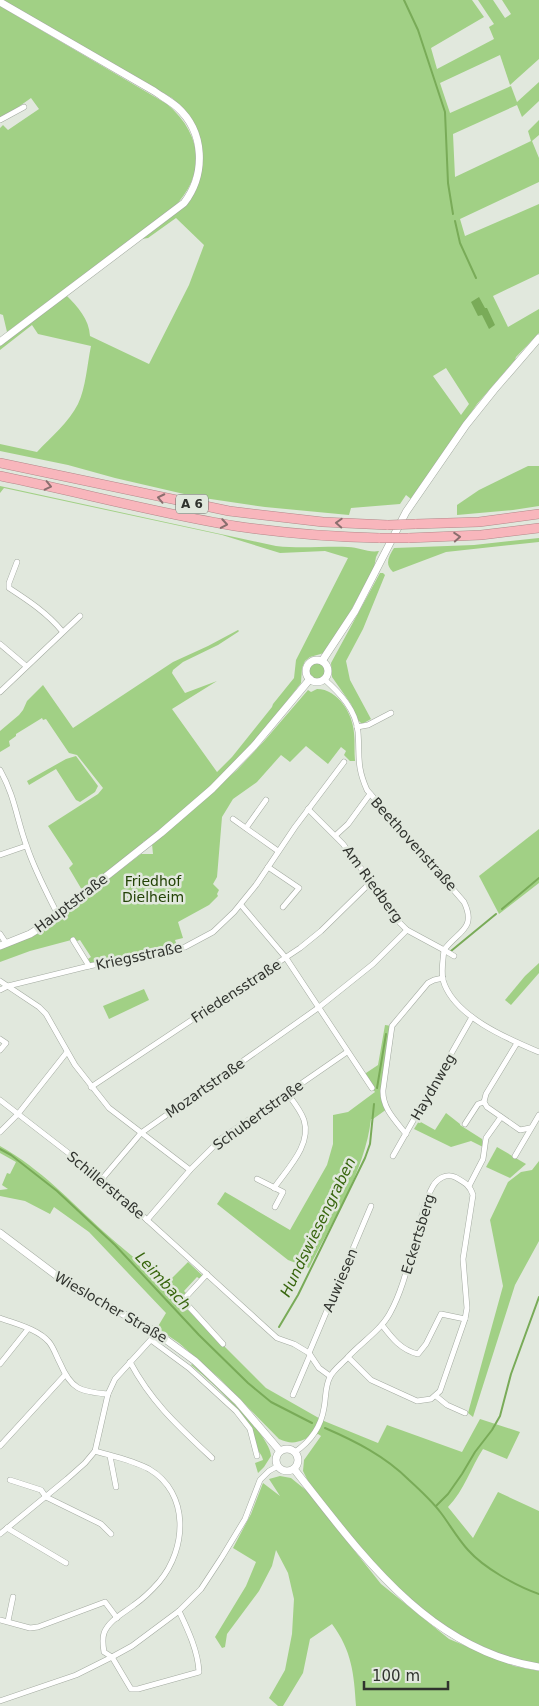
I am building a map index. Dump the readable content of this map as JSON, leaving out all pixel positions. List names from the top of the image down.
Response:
{
  "streets": {
    "highway": ["A 6"],
    "street": [
      "Beethovenstraße",
      "Am Riedberg",
      "Hauptstraße",
      "Kriegsstraße",
      "Friedensstraße",
      "Haydnweg",
      "Mozartstraße",
      "Schubertstraße",
      "Schillerstraße",
      "Eckertsberg",
      "Auwiesen",
      "Wieslocher Straße"
    ]
  },
  "crossings": [
    ["Beethovenstraße", "Am Riedberg"],
    ["Beethovenstraße", "Hauptstraße"],
    ["Am Riedberg", "Kriegsstraße"],
    ["Am Riedberg", "Friedensstraße"],
    ["Am Riedberg", "Mozartstraße"],
    ["Mozartstraße", "Schillerstraße"],
    ["Schubertstraße", "Schillerstraße"],
    ["Schillerstraße", "Eckertsberg"],
    ["Schillerstraße", "Auwiesen"]
  ],
  "water": ["Hundswiesengraben", "Leimbach"],
  "parks": ["Friedhof Dielheim"],
  "scale_bar": "100 m"
}
